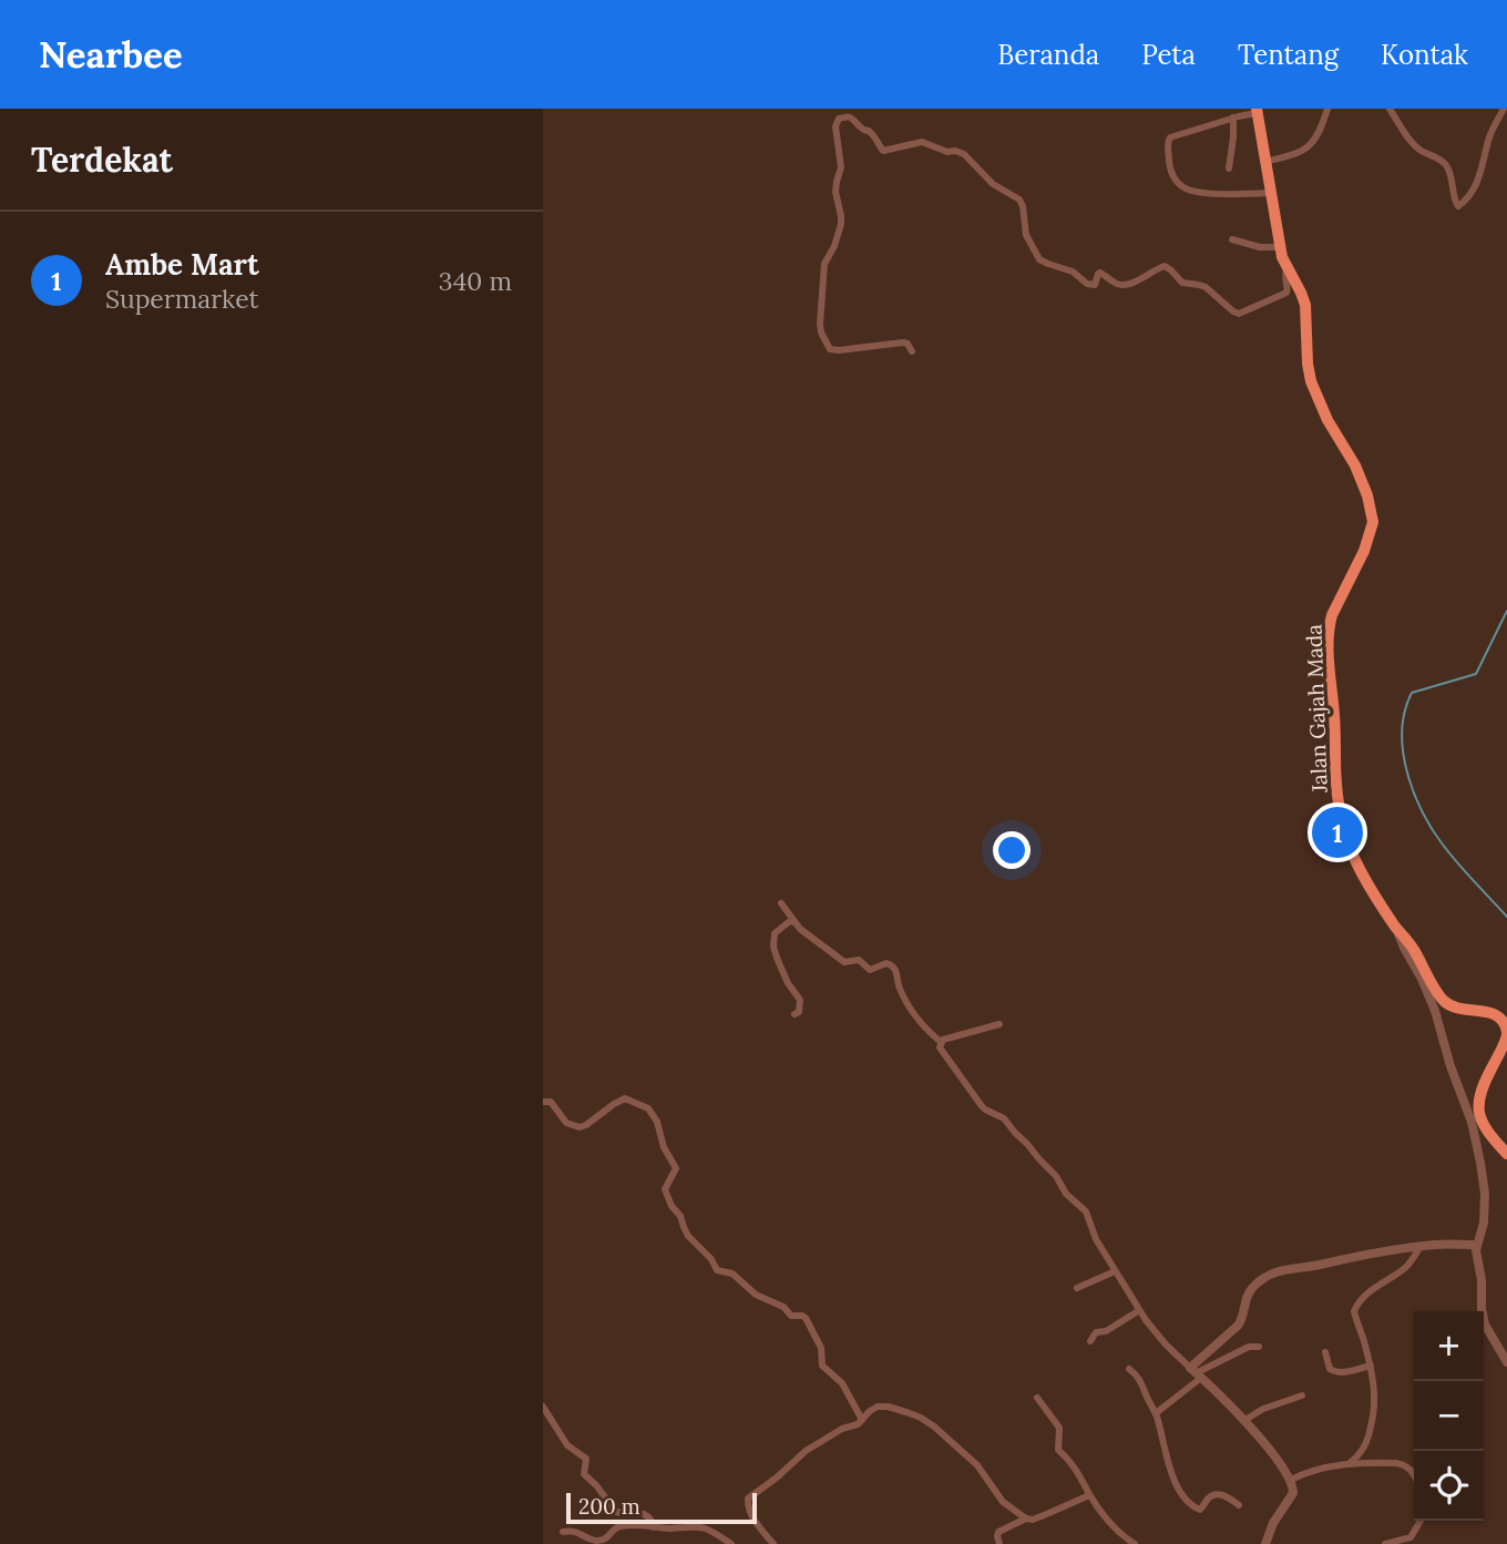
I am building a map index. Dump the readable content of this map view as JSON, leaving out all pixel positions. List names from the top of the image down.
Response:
{
  "streets": {
    "highway": ["Jalan Gajah Mada"]
  },
  "scale_bar": "200 m",
  "page": {
    "header": "Nearbee",
    "nav": [
      "Beranda",
      "Peta",
      "Tentang",
      "Kontak"
    ],
    "heading": "Terdekat",
    "list": [
      {
        "mark": "1",
        "name": "Ambe Mart",
        "note": "Supermarket",
        "value": "340 m"
      }
    ],
    "pins": "1",
    "map_buttons": ["+", "−"],
    "scale": "200 m"
  }
}
